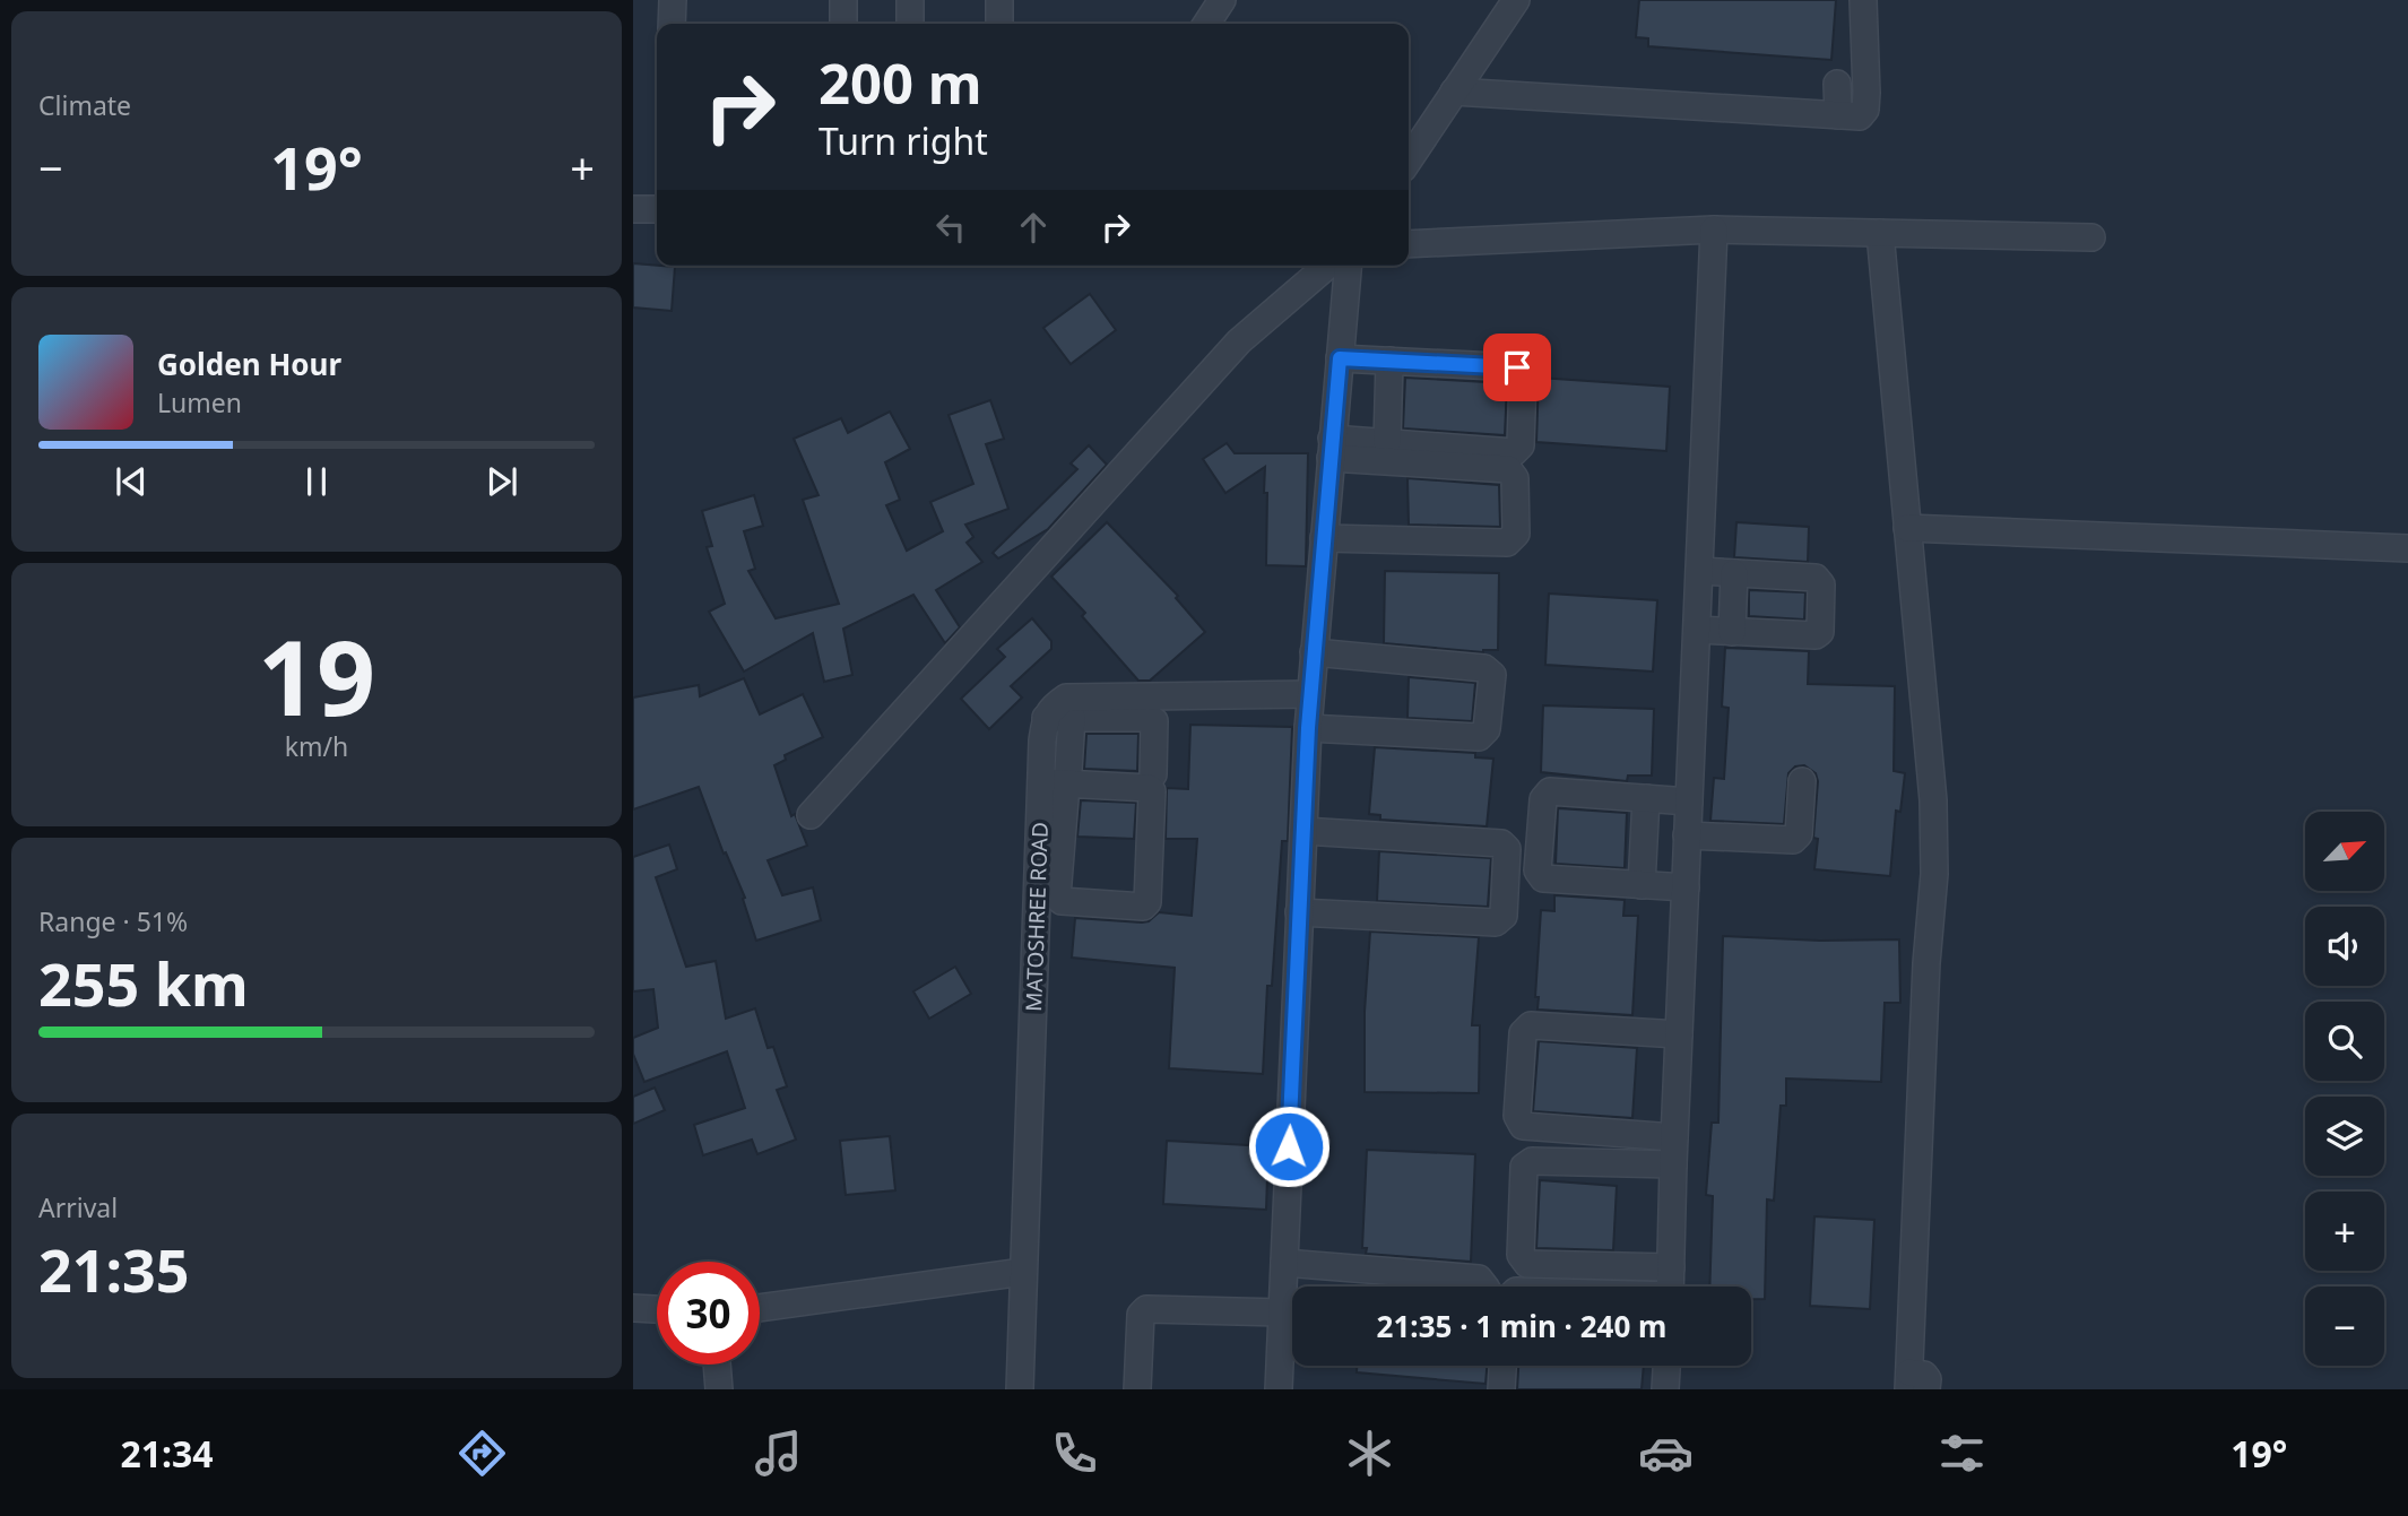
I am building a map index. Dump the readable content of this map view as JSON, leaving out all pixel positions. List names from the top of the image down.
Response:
{
  "streets": {
    "street": ["MATOSHREE ROAD"]
  },
  "north": "top right",
  "page": {
    "tile": [
      "Climate",
      ["19", "km/h"],
      ["Range · 51%", "255 km"],
      ["Arrival", "21:35"]
    ],
    "turn": ["200 m", "Turn right"],
    "heat": ["−", "19°", "+"],
    "song": ["Golden Hour", "Lumen"],
    "map_buttons": ["+", "−"],
    "limit": "30",
    "trip": "21:35 · 1 min · 240 m",
    "tabs": ["21:34", "19°"]
  }
}
